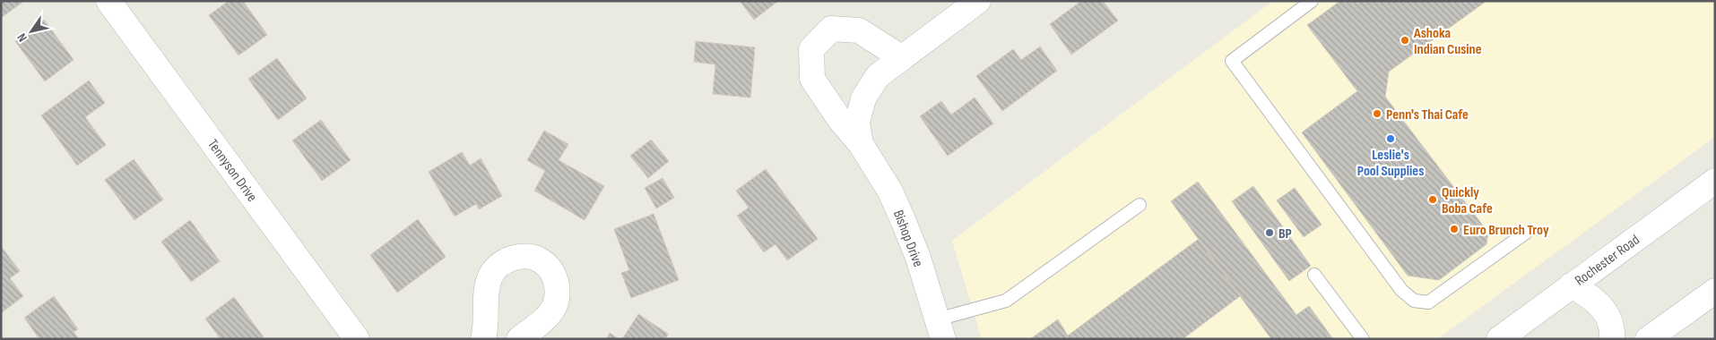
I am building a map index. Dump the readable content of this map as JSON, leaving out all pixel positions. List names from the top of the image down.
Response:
{
  "streets": {
    "street": ["Tennyson Drive", "Bishop Drive", "Rochester Road"]
  },
  "places": [
    "Ashoka Indian Cusine",
    "Penn's Thai Cafe",
    "Leslie's Pool Supplies",
    "Quickly Boba Cafe",
    "Euro Brunch Troy",
    "BP"
  ],
  "north": "bottom left"
}
